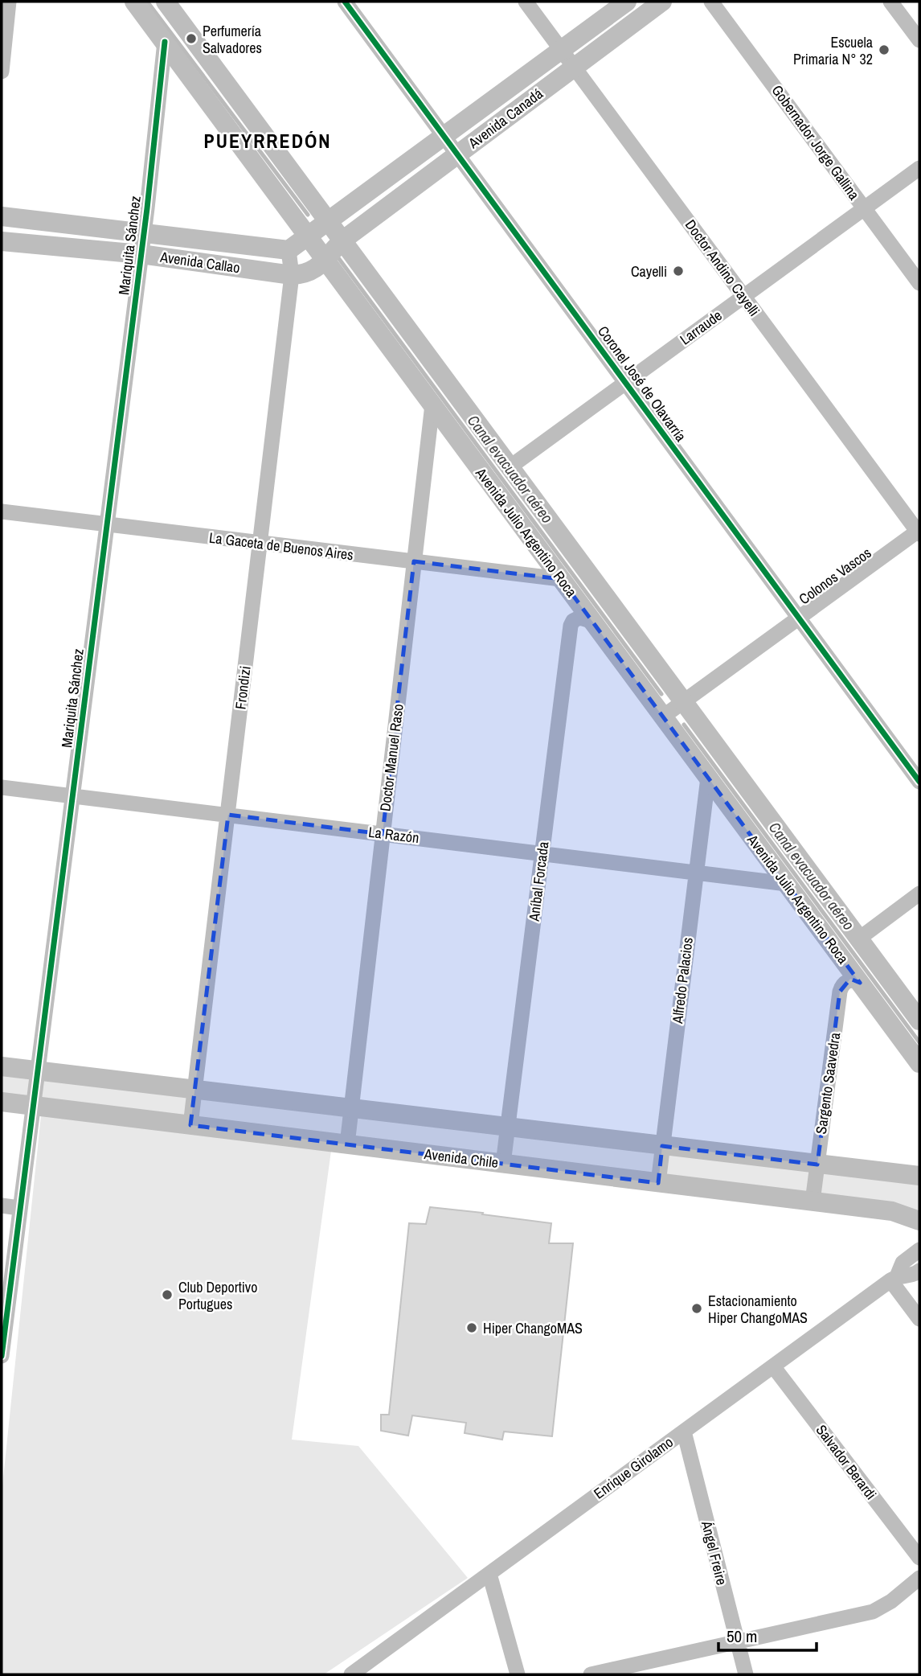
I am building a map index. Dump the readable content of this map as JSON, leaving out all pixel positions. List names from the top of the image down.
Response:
{
  "streets": {
    "main road": [
      "Avenida Canadá",
      "Avenida Callao",
      "Avenida Julio Argentino Roca",
      "Avenida Chile"
    ],
    "street": [
      "Gobernador Jorge Gallina",
      "Mariquita Sánchez",
      "Doctor Andino Cayelli",
      "Larraude",
      "Coronel José de Olavarría",
      "La Gaceta de Buenos Aires",
      "Colonos Vascos",
      "Frondizi",
      "Doctor Manuel Raso",
      "La Razón",
      "Aníbal Forcada",
      "Alfredo Palacios",
      "Sargento Saavedra",
      "Salvador Berardi",
      "Enrique Girolamo",
      "Ángel Freire"
    ]
  },
  "crossings": [
    ["Avenida Canadá", "Avenida Callao"],
    ["Avenida Canadá", "Doctor Andino Cayelli"],
    ["Avenida Canadá", "Coronel José de Olavarría"],
    ["Avenida Canadá", "Avenida Julio Argentino Roca"],
    ["Gobernador Jorge Gallina", "Larraude"],
    ["Mariquita Sánchez", "Avenida Callao"],
    ["Mariquita Sánchez", "Avenida Julio Argentino Roca"],
    ["Mariquita Sánchez", "La Gaceta de Buenos Aires"],
    ["Mariquita Sánchez", "La Razón"],
    ["Mariquita Sánchez", "Avenida Chile"],
    ["Avenida Callao", "Avenida Julio Argentino Roca"],
    ["Avenida Callao", "Frondizi"],
    ["Doctor Andino Cayelli", "Larraude"],
    ["Doctor Andino Cayelli", "Colonos Vascos"],
    ["Larraude", "Coronel José de Olavarría"],
    ["Larraude", "Avenida Julio Argentino Roca"],
    ["Coronel José de Olavarría", "Colonos Vascos"],
    ["Avenida Julio Argentino Roca", "La Gaceta de Buenos Aires"],
    ["Avenida Julio Argentino Roca", "Colonos Vascos"],
    ["Avenida Julio Argentino Roca", "Doctor Manuel Raso"],
    ["Avenida Julio Argentino Roca", "La Razón"],
    ["Avenida Julio Argentino Roca", "Aníbal Forcada"],
    ["Avenida Julio Argentino Roca", "Alfredo Palacios"],
    ["Avenida Julio Argentino Roca", "Sargento Saavedra"],
    ["La Gaceta de Buenos Aires", "Frondizi"],
    ["La Gaceta de Buenos Aires", "Doctor Manuel Raso"],
    ["Frondizi", "La Razón"],
    ["Frondizi", "Avenida Chile"],
    ["Doctor Manuel Raso", "La Razón"],
    ["Doctor Manuel Raso", "Avenida Chile"],
    ["La Razón", "Aníbal Forcada"],
    ["La Razón", "Alfredo Palacios"],
    ["Aníbal Forcada", "Avenida Chile"],
    ["Alfredo Palacios", "Avenida Chile"],
    ["Sargento Saavedra", "Avenida Chile"],
    ["Salvador Berardi", "Enrique Girolamo"],
    ["Enrique Girolamo", "Ángel Freire"]
  ],
  "districts": ["PUEYRREDÓN"],
  "water": ["Canal evacuador aéreo"],
  "places": [
    "Perfumería Salvadores",
    "Escuela Primaria N° 32",
    "Cayelli",
    "Club Deportivo Portugues",
    "Estacionamiento Hiper ChangoMAS",
    "Hiper ChangoMAS"
  ],
  "scale_bar": "50 m"
}
